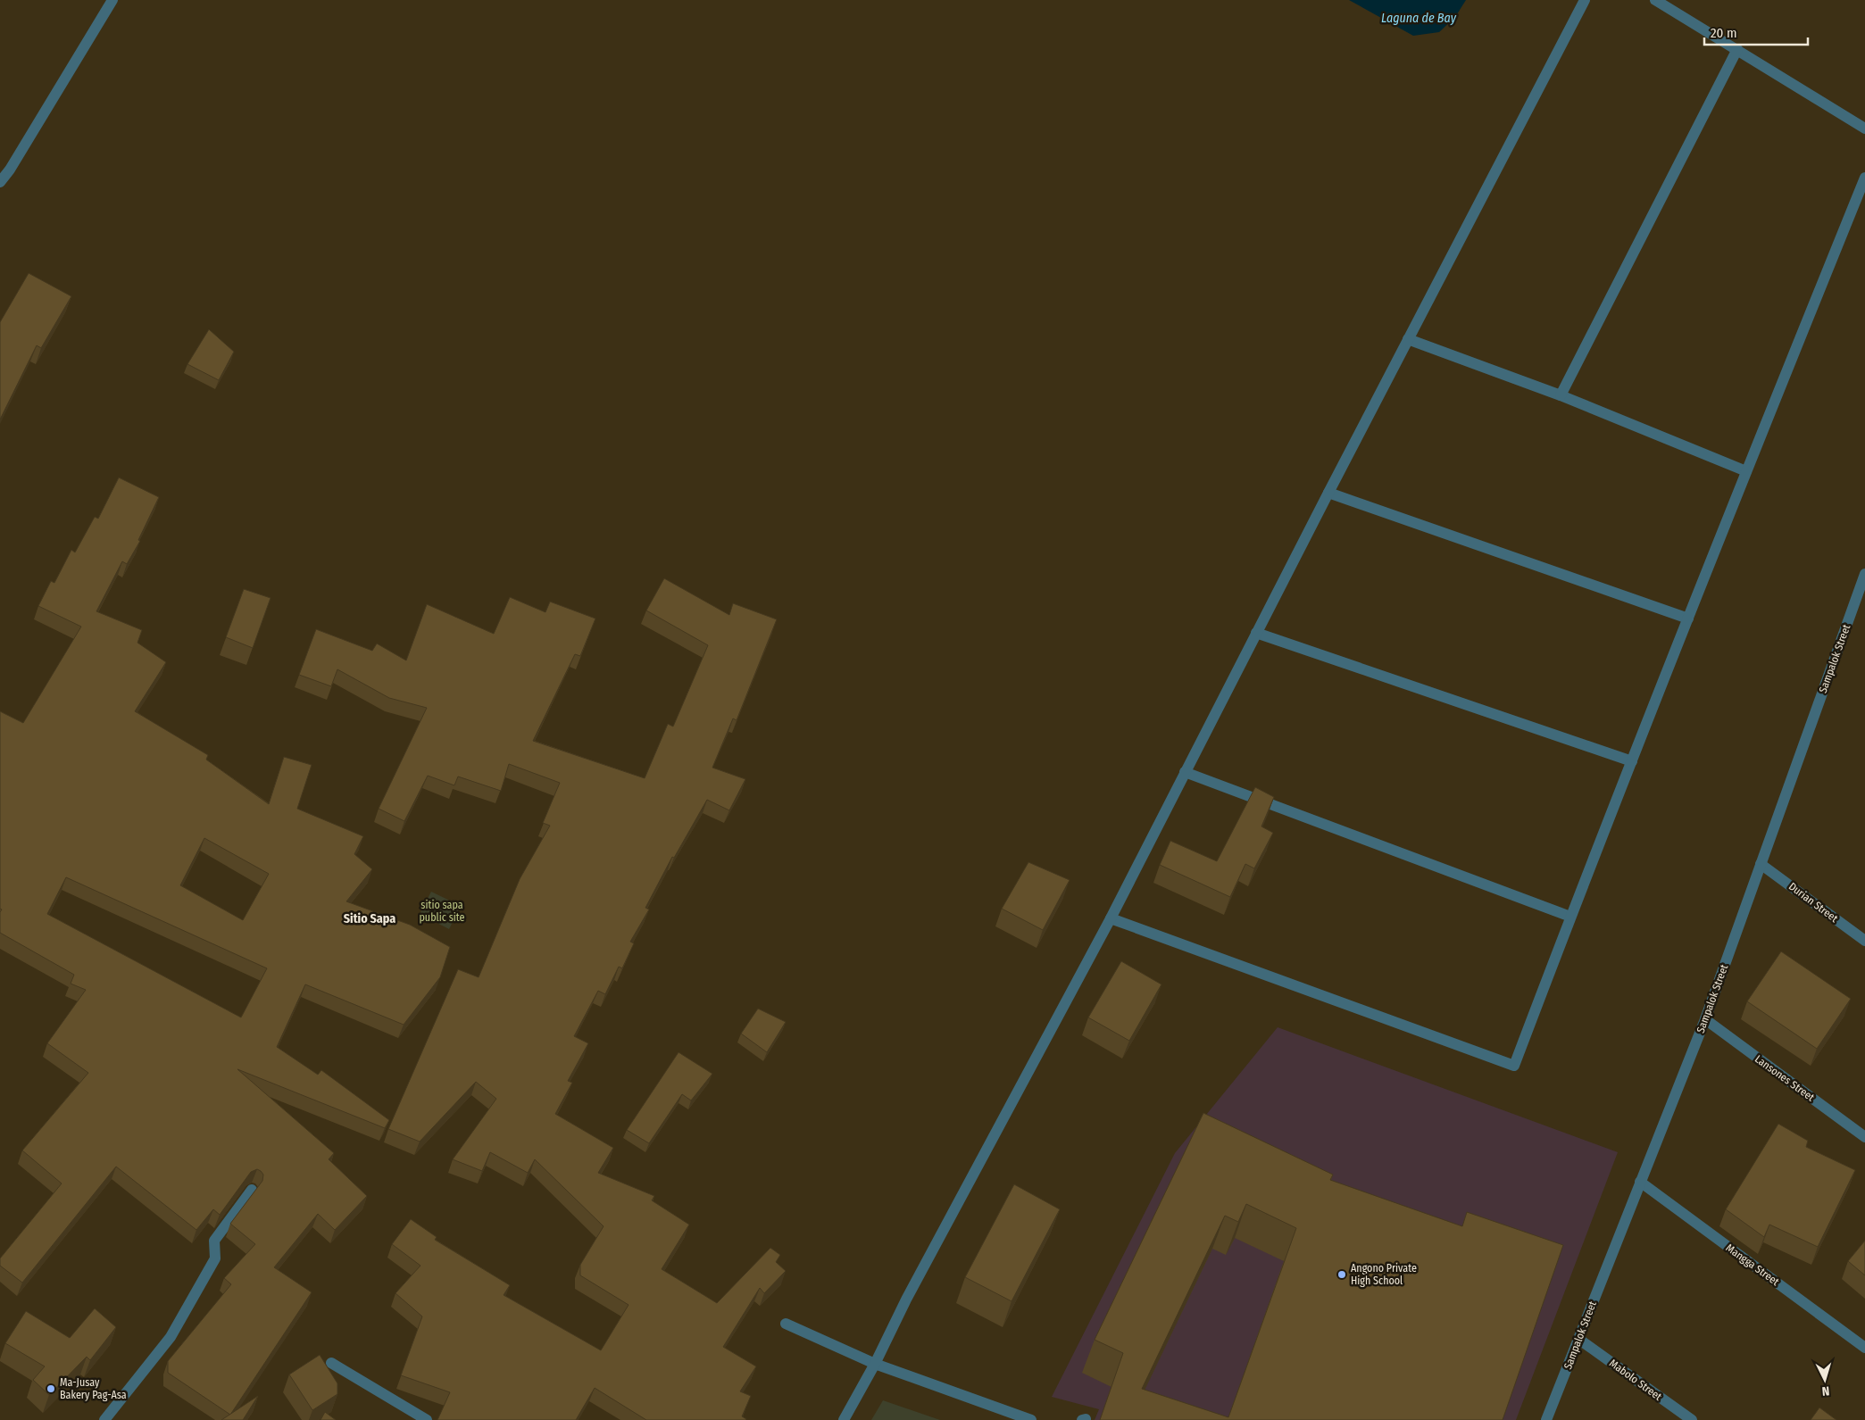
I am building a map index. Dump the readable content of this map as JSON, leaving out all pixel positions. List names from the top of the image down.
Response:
{
  "streets": {
    "street": [
      "Sampalok Street",
      "Durian Street",
      "Lansones Street",
      "Mangga Street",
      "Mabolo Street"
    ]
  },
  "crossings": [
    ["Sampalok Street", "Durian Street"],
    ["Sampalok Street", "Lansones Street"],
    ["Sampalok Street", "Mangga Street"],
    ["Sampalok Street", "Mabolo Street"]
  ],
  "districts": ["Sitio Sapa"],
  "water": ["Laguna de Bay"],
  "parks": ["sitio sapa public site"],
  "places": ["Angono Private High School", "Ma-Jusay Bakery Pag-Asa"],
  "scale_bar": "20 m",
  "north": "bottom"
}
